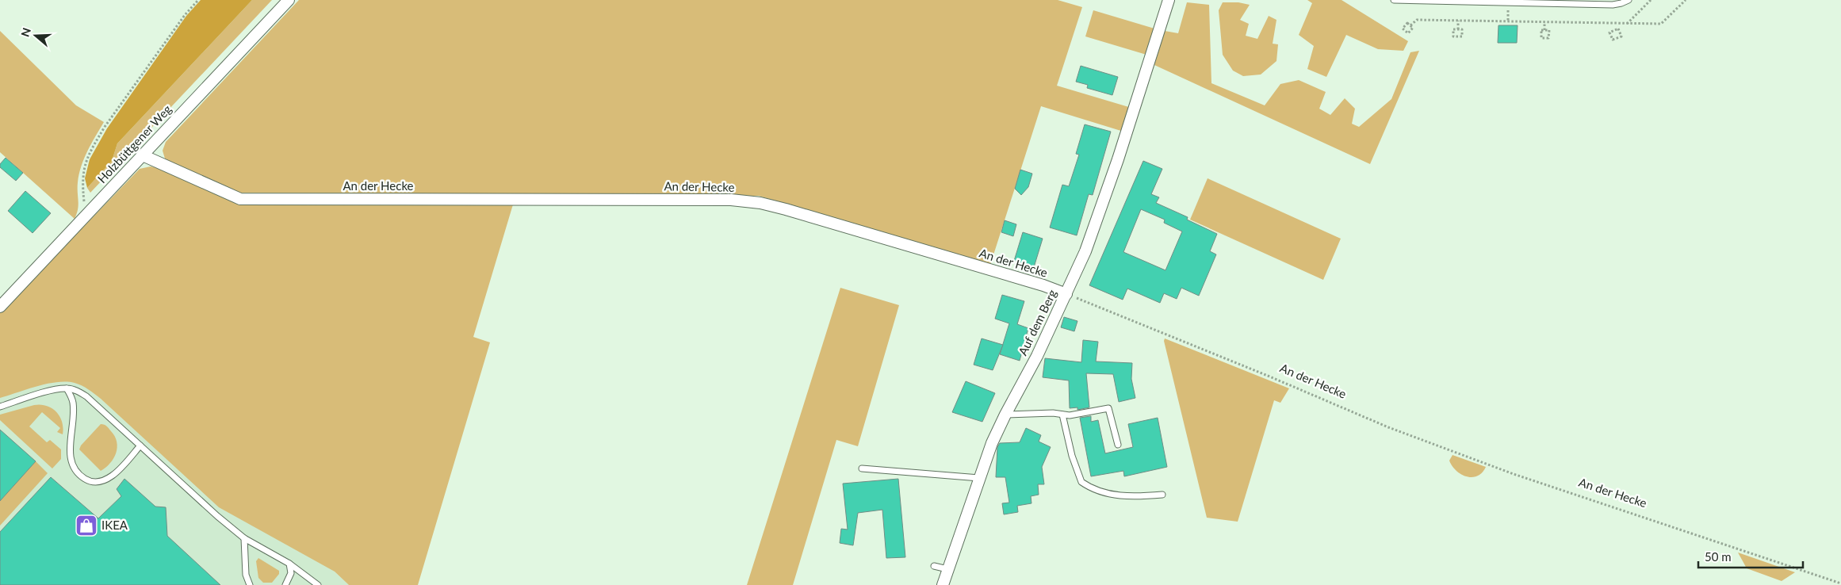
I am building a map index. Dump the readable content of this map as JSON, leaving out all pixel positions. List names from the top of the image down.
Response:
{
  "streets": {
    "street": ["Holzbüttgener Weg", "An der Hecke", "Auf dem Berg"]
  },
  "crossings": [
    ["Holzbüttgener Weg", "An der Hecke"],
    ["An der Hecke", "Auf dem Berg"]
  ],
  "places": {
    "shop": ["IKEA"]
  },
  "scale_bar": "50 m",
  "north": "left"
}
